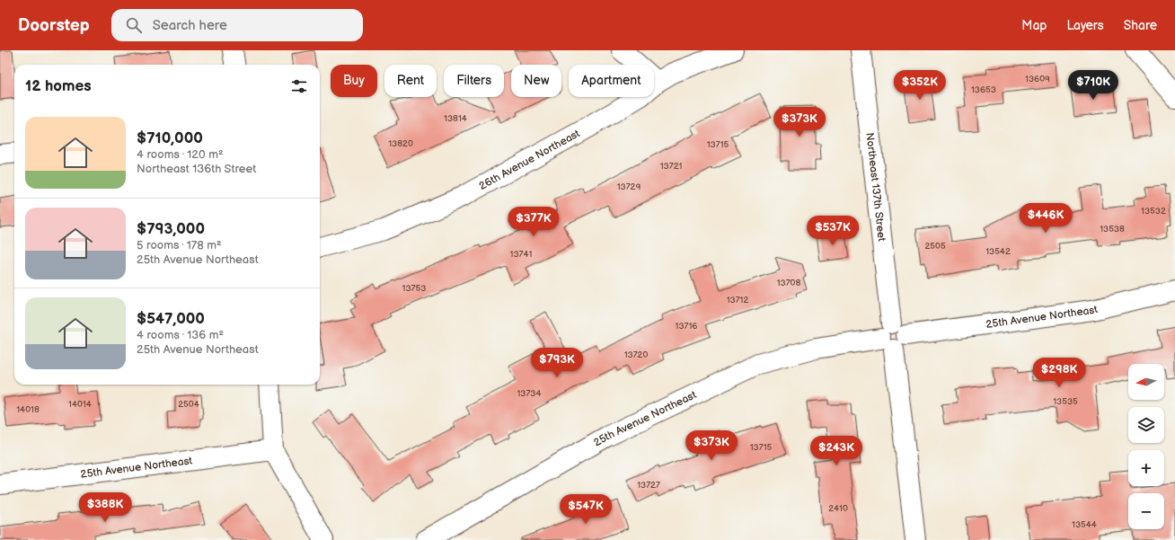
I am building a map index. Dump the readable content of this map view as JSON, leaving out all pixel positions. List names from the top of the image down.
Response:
{
  "streets": {
    "street": ["26th Avenue Northeast", "Northeast 137th Street", "25th Avenue Northeast"]
  },
  "crossings": [
    ["Northeast 137th Street", "25th Avenue Northeast"]
  ],
  "house_numbers": [
    "13609",
    "13653",
    "13814",
    "13820",
    "13715",
    "13721",
    "13729",
    "13532",
    "13538",
    "2505",
    "13542",
    "13741",
    "13708",
    "13753",
    "13712",
    "13716",
    "13720",
    "13734",
    "13535",
    "14014",
    "2504",
    "14018",
    "13715",
    "13727",
    "2410",
    "13544"
  ],
  "north": "left",
  "page": {
    "header": "Doorstep",
    "search": "Search here",
    "nav": ["Map", "Layers", "Share"],
    "chip": [
      "Buy",
      "Rent",
      "Filters",
      "New",
      "Apartment"
    ],
    "heading": "12 homes",
    "price": [
      "$352K",
      "$710K",
      "$373K",
      "$446K",
      "$377K",
      "$537K",
      "$793K",
      "$298K",
      "$373K",
      "$243K",
      "$388K",
      "$547K"
    ],
    "list": [
      {
        "name": "$710,000",
        "note": "4 rooms · 120 m² · Northeast 136th Street"
      },
      {
        "name": "$793,000",
        "note": "5 rooms · 178 m² · 25th Avenue Northeast"
      },
      {
        "name": "$547,000",
        "note": "4 rooms · 136 m² · 25th Avenue Northeast"
      }
    ],
    "map_buttons": ["+", "−"]
  }
}
